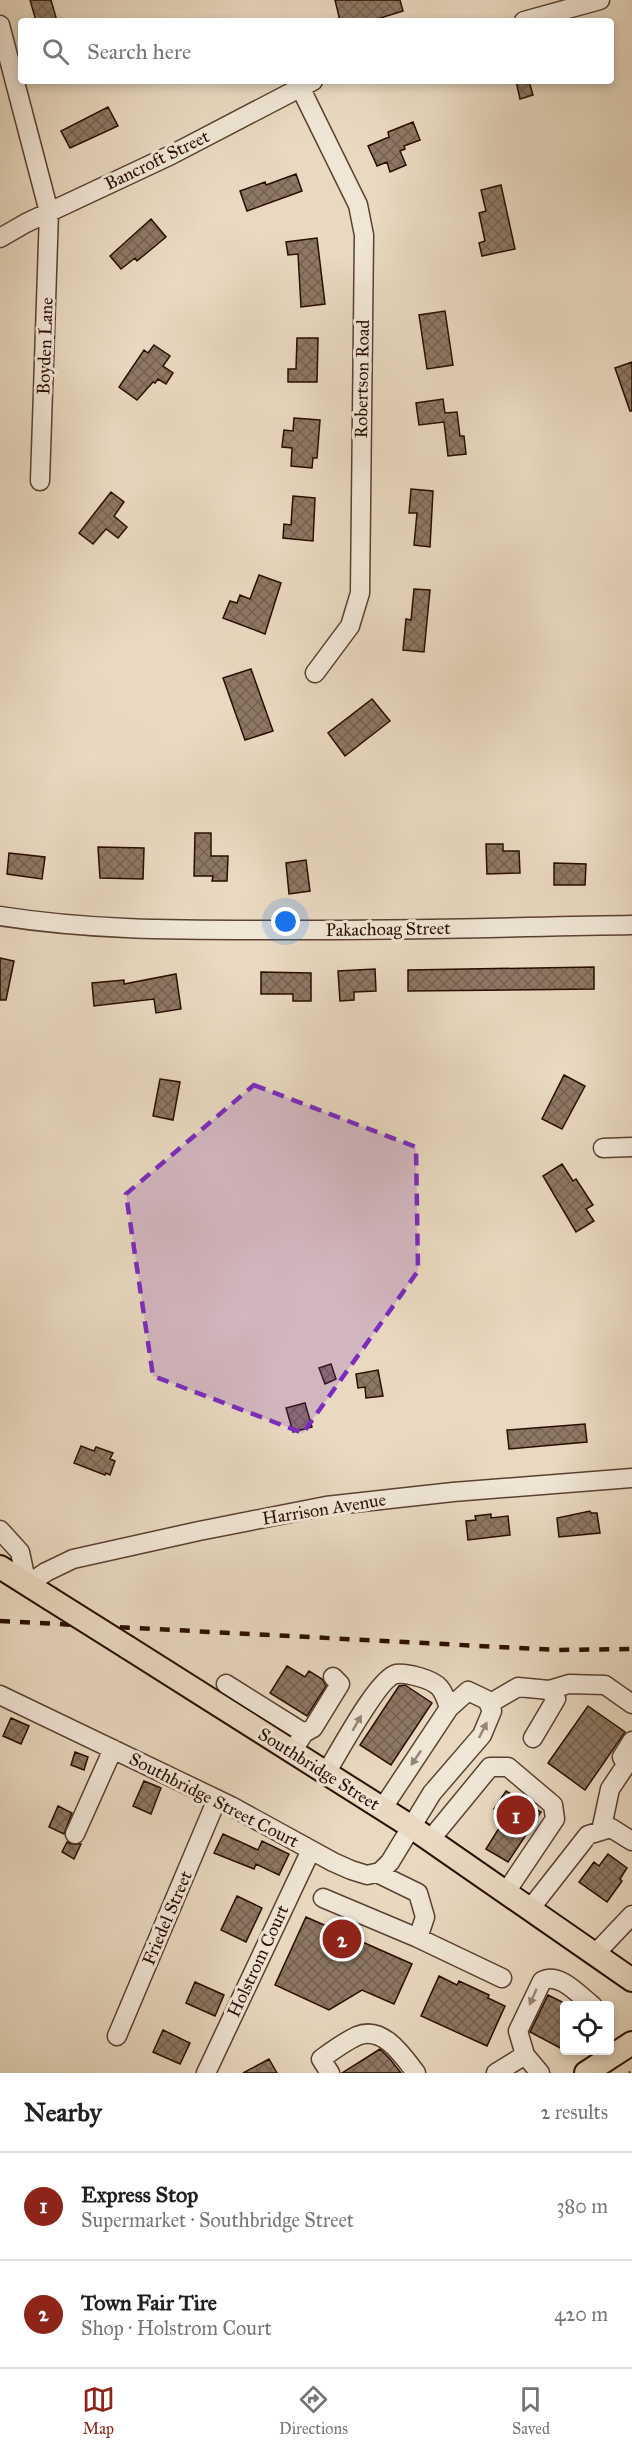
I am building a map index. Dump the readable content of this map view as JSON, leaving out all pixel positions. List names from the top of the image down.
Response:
{
  "streets": {
    "main road": ["Southbridge Street"],
    "street": [
      "Bancroft Street",
      "Boyden Lane",
      "Robertson Road",
      "Pakachoag Street",
      "Harrison Avenue",
      "Southbridge Street Court",
      "Friedel Street",
      "Holstrom Court"
    ]
  },
  "crossings": [
    ["Bancroft Street", "Boyden Lane"],
    ["Bancroft Street", "Robertson Road"],
    ["Harrison Avenue", "Southbridge Street"],
    ["Southbridge Street Court", "Friedel Street"],
    ["Southbridge Street Court", "Holstrom Court"]
  ],
  "page": {
    "search": "Search here",
    "pins": ["1", "2"],
    "heading": ["Nearby", "2 results"],
    "list": [
      {
        "mark": "1",
        "name": "Express Stop",
        "note": "Supermarket · Southbridge Street",
        "value": "380 m"
      },
      {
        "mark": "2",
        "name": "Town Fair Tire",
        "note": "Shop · Holstrom Court",
        "value": "420 m"
      }
    ],
    "nav": ["Map", "Directions", "Saved"]
  }
}
